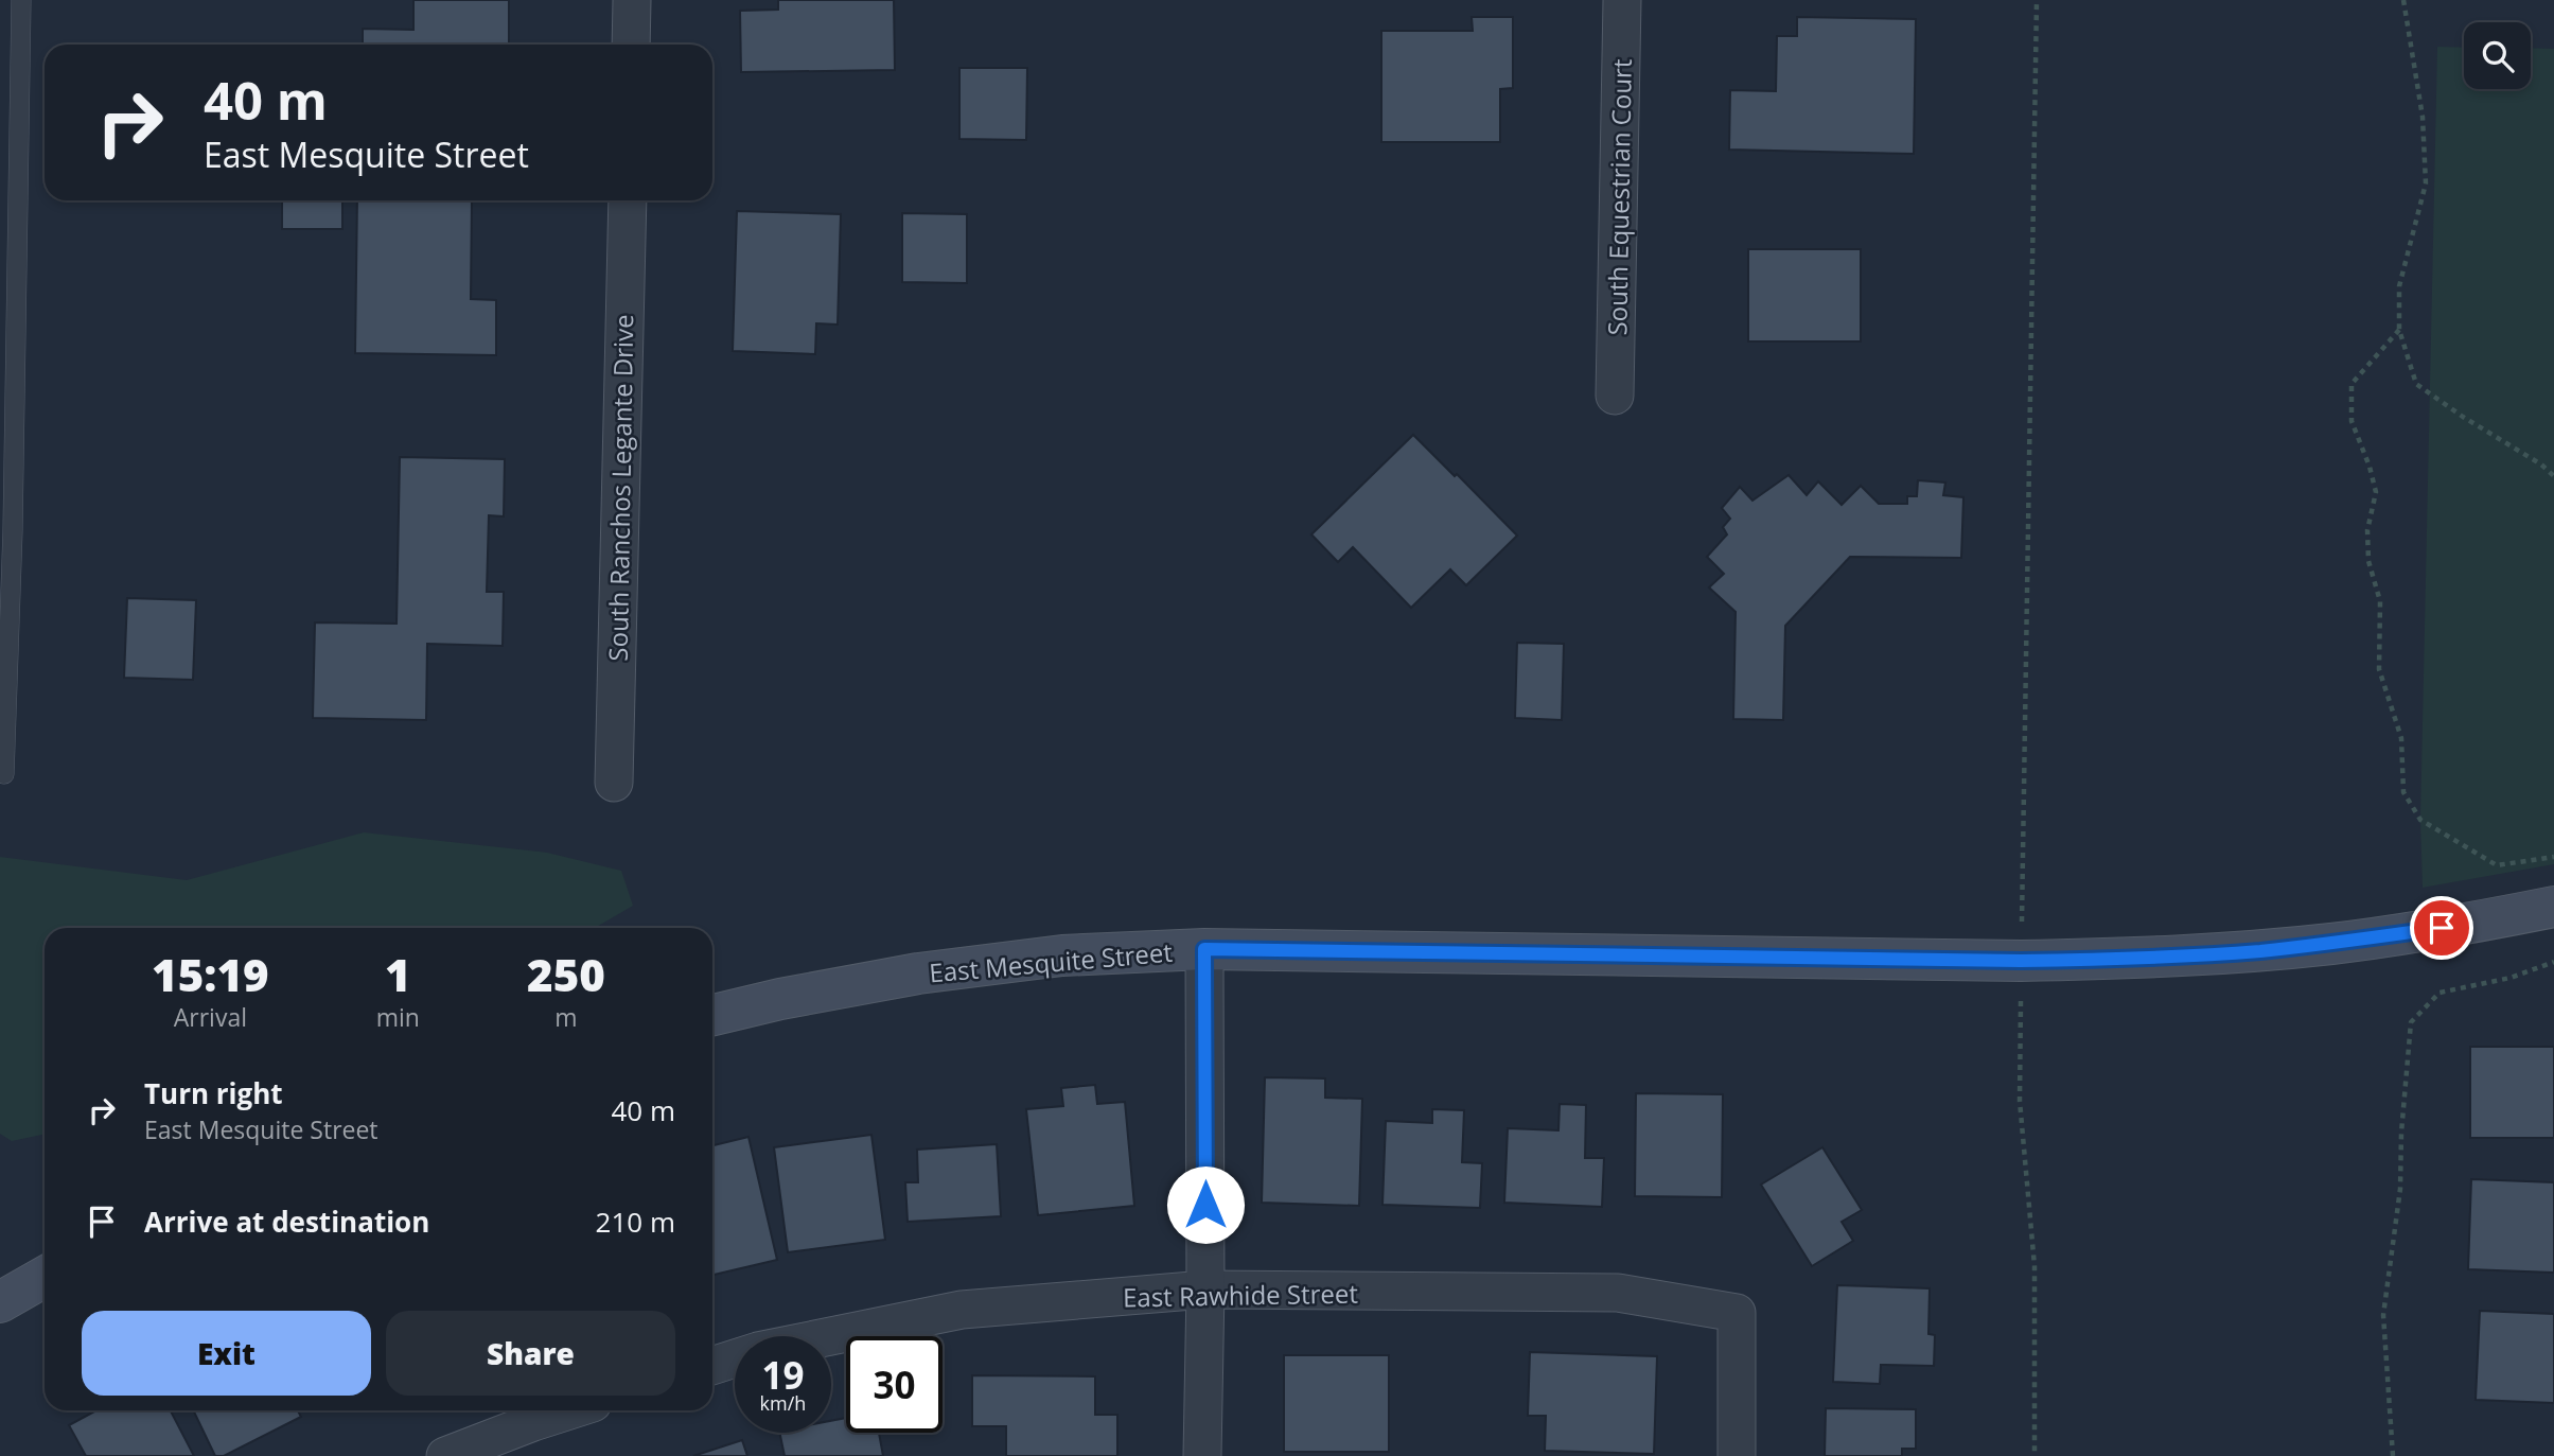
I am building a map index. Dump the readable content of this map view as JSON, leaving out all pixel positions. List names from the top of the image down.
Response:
{
  "streets": {
    "street": [
      "South Equestrian Court",
      "South Ranchos Legante Drive",
      "East Mesquite Street",
      "East Rawhide Street"
    ]
  },
  "page": {
    "turn": ["40 m", "East Mesquite Street"],
    "eta": [
      "15:19",
      "Arrival",
      "1",
      "min",
      "250",
      "m"
    ],
    "list": [
      {
        "name": "Turn right",
        "note": "East Mesquite Street",
        "value": "40 m"
      },
      {
        "name": "Arrive at destination",
        "value": "210 m"
      }
    ],
    "buttons": ["Exit", "Share"],
    "speed": "19 km/h",
    "limit": "30"
  }
}
